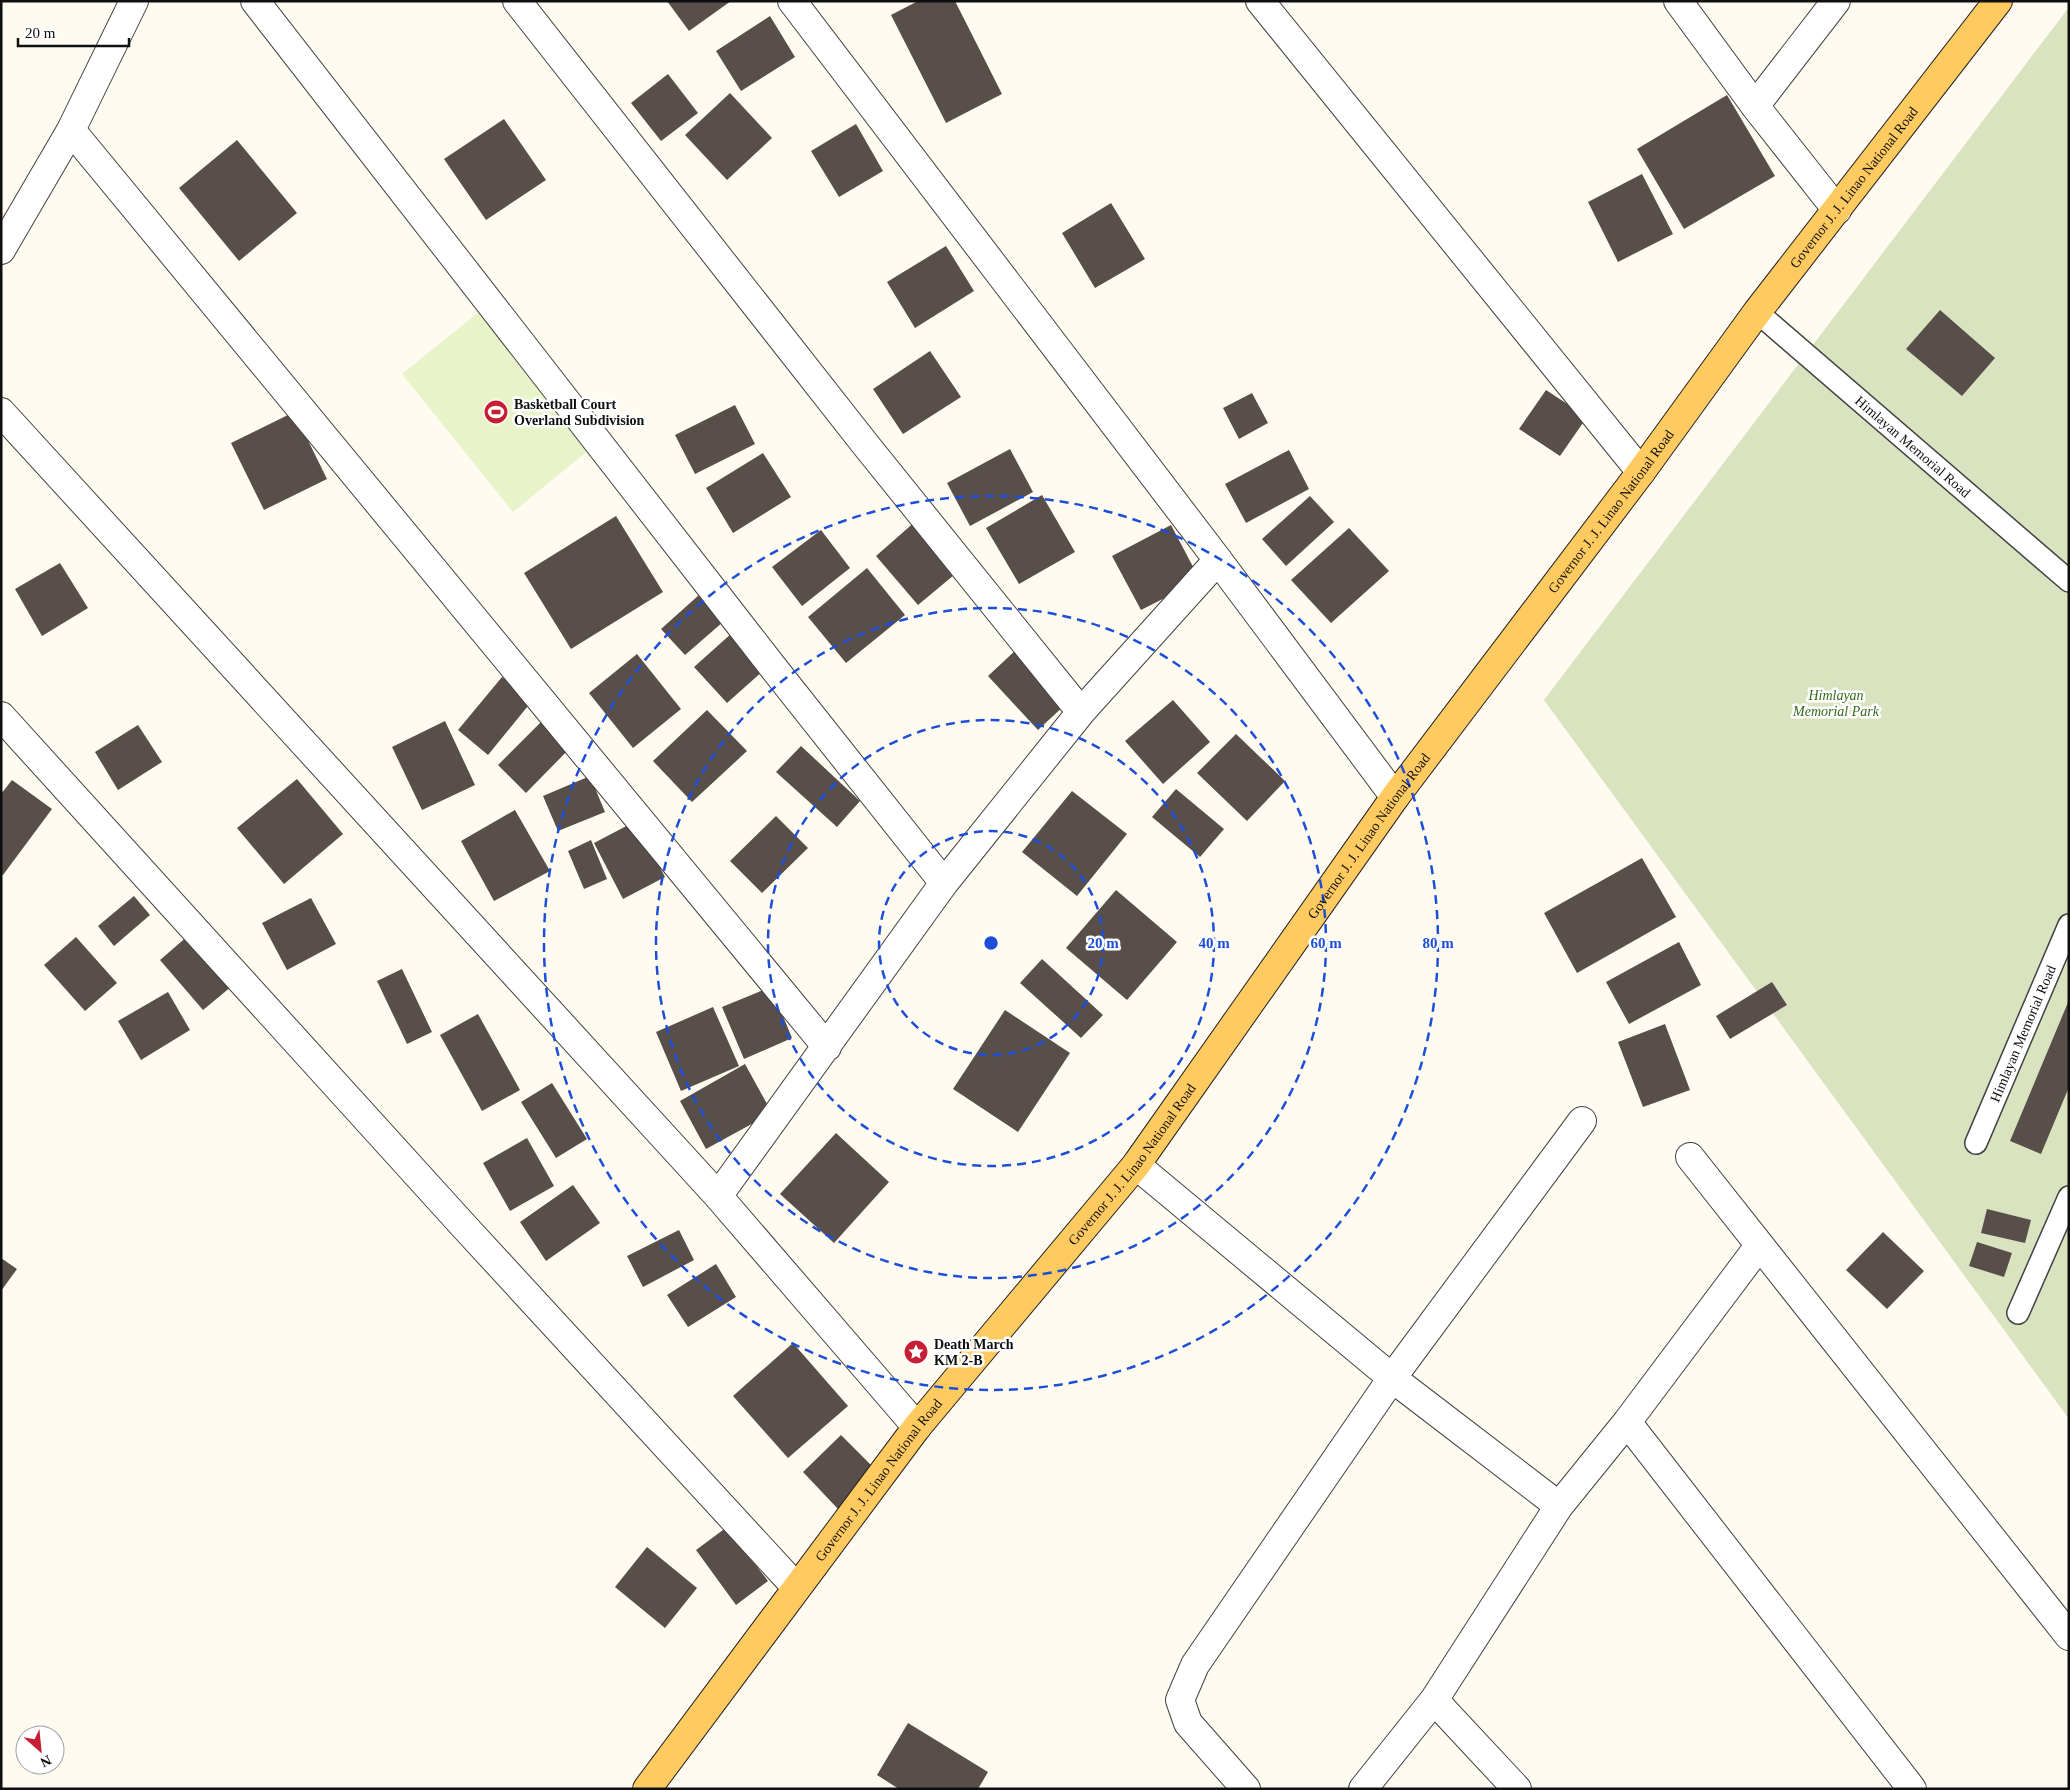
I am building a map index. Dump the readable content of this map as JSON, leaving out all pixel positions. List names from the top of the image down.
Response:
{
  "streets": {
    "main road": ["Governor J. J. Linao National Road"],
    "lane": ["Himlayan Memorial Road"]
  },
  "crossings": [
    ["Governor J. J. Linao National Road", "Himlayan Memorial Road"]
  ],
  "parks": ["Himlayan Memorial Park"],
  "places": {
    "sports": ["Basketball Court Overland Subdivision"],
    "place": ["Death March KM 2-B"]
  },
  "scale_bar": "20 m",
  "north": "bottom right",
  "rings": [
    "20 m",
    "40 m",
    "60 m",
    "80 m"
  ]
}
